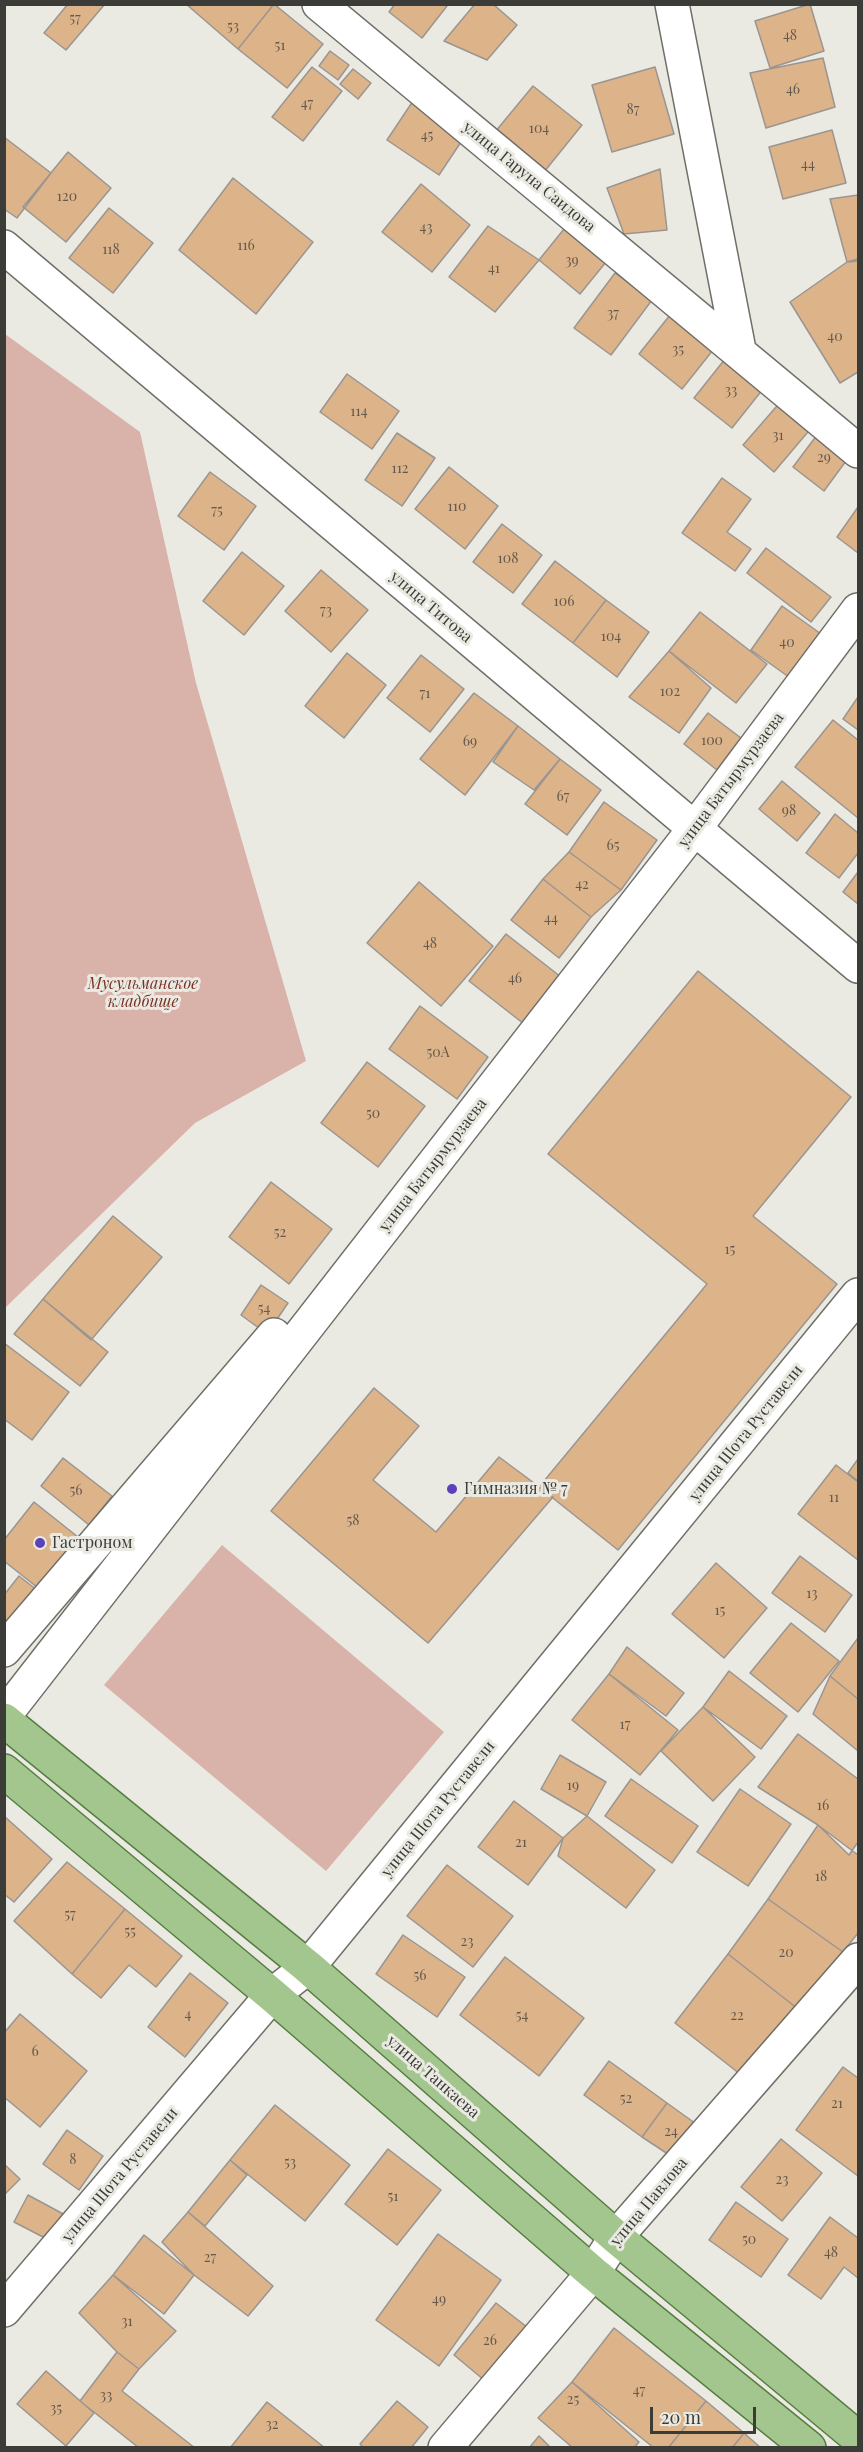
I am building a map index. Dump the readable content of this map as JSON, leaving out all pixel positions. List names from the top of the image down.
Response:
{
  "streets": {
    "main road": ["улица Танкаева"],
    "street": [
      "улица Гаруна Саидова",
      "улица Титова",
      "улица Батырмурзаева",
      "улица Шота Руставели",
      "улица Павлова"
    ]
  },
  "crossings": [
    ["улица Титова", "улица Батырмурзаева"],
    ["улица Батырмурзаева", "улица Танкаева"],
    ["улица Шота Руставели", "улица Танкаева"],
    ["улица Танкаева", "улица Павлова"]
  ],
  "parks": ["Мусульманское кладбище"],
  "places": ["Гимназия № 7", "Гастроном"],
  "house_numbers": [
    "57",
    "53",
    "48",
    "51",
    "46",
    "47",
    "87",
    "104",
    "45",
    "44",
    "120",
    "43",
    "116",
    "118",
    "39",
    "41",
    "37",
    "40",
    "35",
    "33",
    "114",
    "31",
    "29",
    "112",
    "110",
    "75",
    "108",
    "106",
    "73",
    "104",
    "40",
    "102",
    "71",
    "100",
    "69",
    "67",
    "98",
    "65",
    "42",
    "44",
    "48",
    "46",
    "50А",
    "50",
    "52",
    "15",
    "54",
    "56",
    "11",
    "58",
    "13",
    "15",
    "17",
    "19",
    "16",
    "21",
    "18",
    "57",
    "55",
    "23",
    "20",
    "56",
    "4",
    "54",
    "22",
    "6",
    "52",
    "21",
    "24",
    "8",
    "53",
    "23",
    "51",
    "50",
    "48",
    "27",
    "49",
    "31",
    "26",
    "47",
    "33",
    "25",
    "35",
    "32"
  ],
  "scale_bar": "20 m"
}
